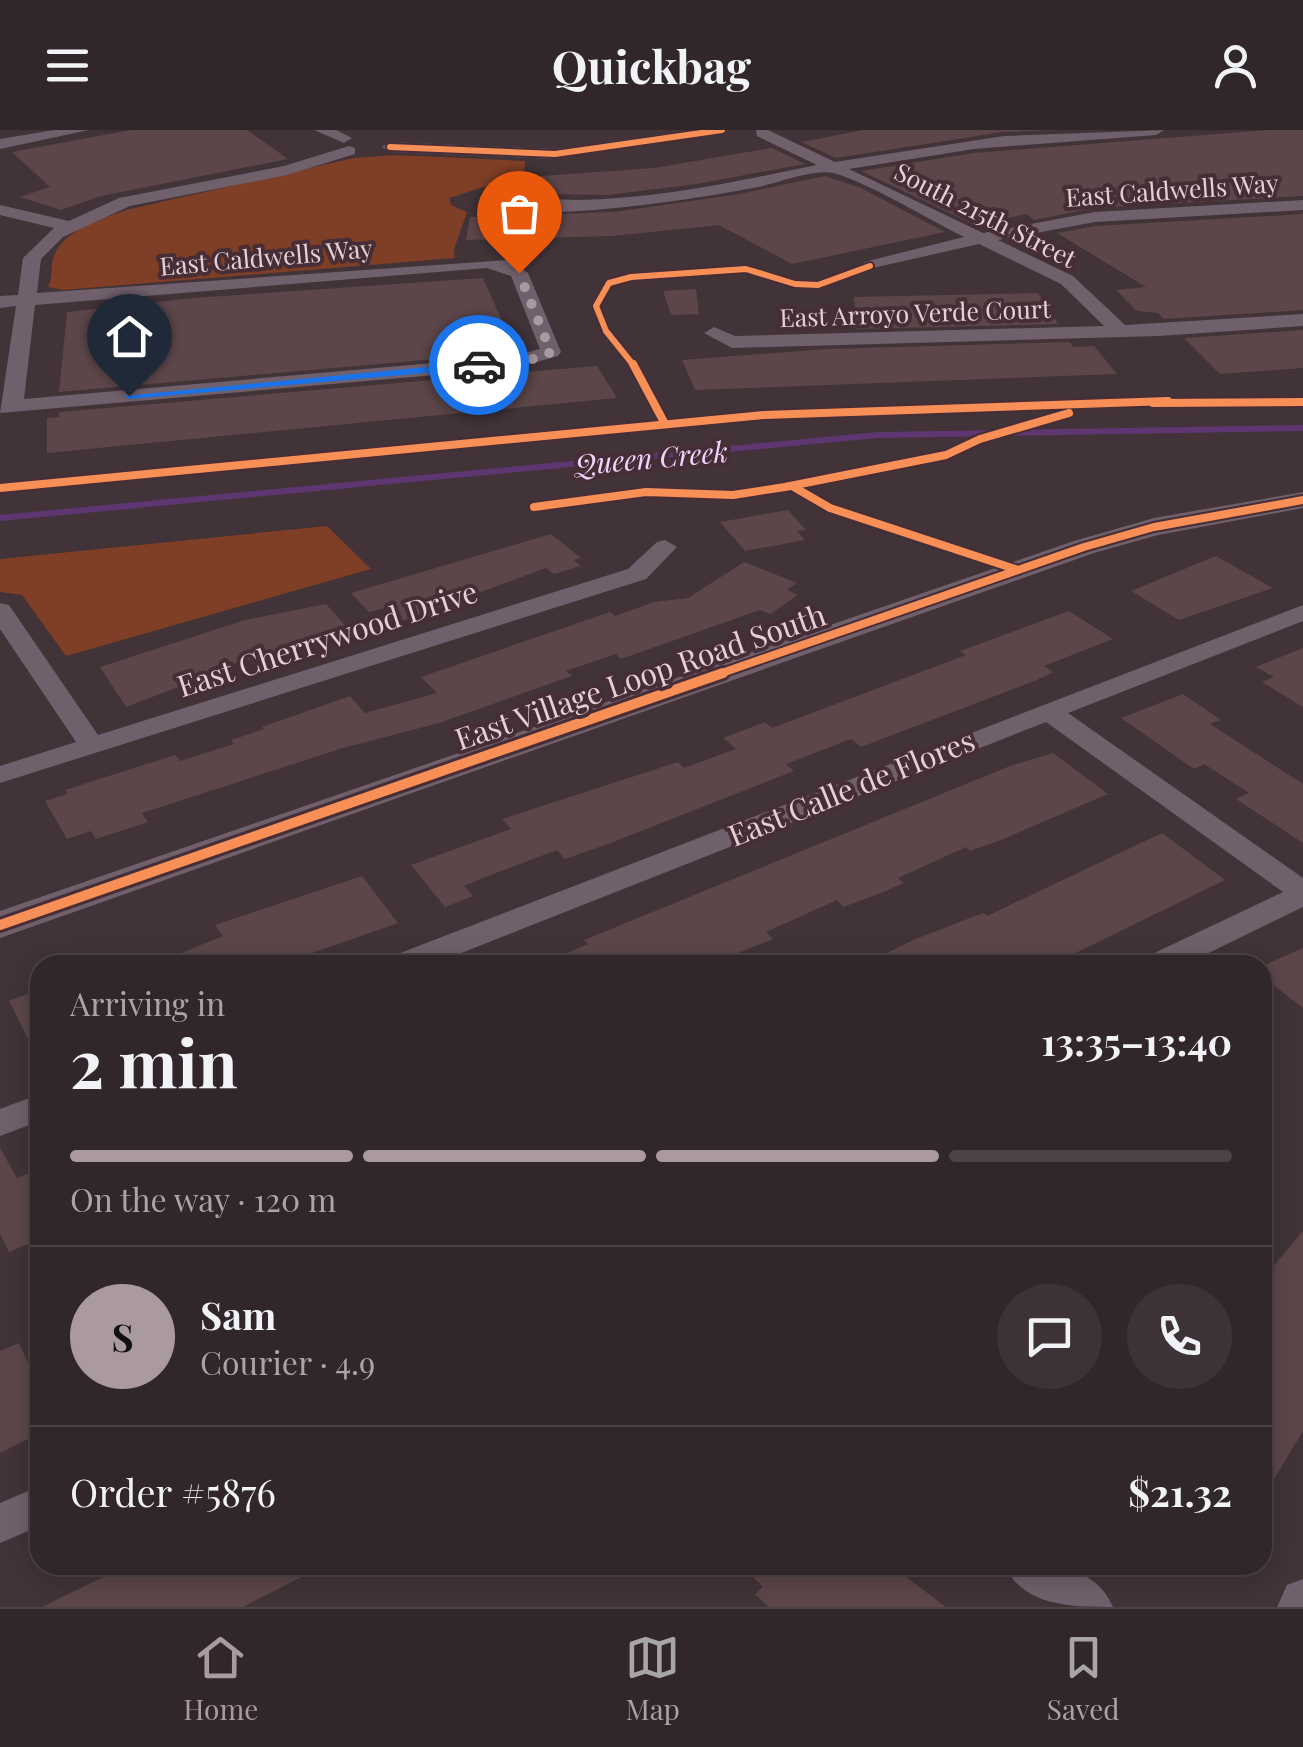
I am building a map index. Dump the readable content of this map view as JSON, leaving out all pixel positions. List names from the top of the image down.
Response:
{
  "streets": {
    "street": [
      "East Caldwells Way",
      "South 215th Street",
      "East Arroyo Verde Court",
      "East Cherrywood Drive",
      "East Village Loop Road South",
      "East Calle de Flores"
    ]
  },
  "crossings": [
    ["East Caldwells Way", "South 215th Street"],
    ["South 215th Street", "East Arroyo Verde Court"]
  ],
  "water": ["Queen Creek"],
  "page": {
    "header": "Quickbag",
    "heading": ["2 min", "Arriving in", "13:35–13:40"],
    "panel": [
      "Sam",
      "Courier · 4.9",
      "Order #5876",
      "$21.32"
    ],
    "bar": "On the way · 120 m",
    "round": "S",
    "tabs": ["Home", "Map", "Saved"]
  }
}
